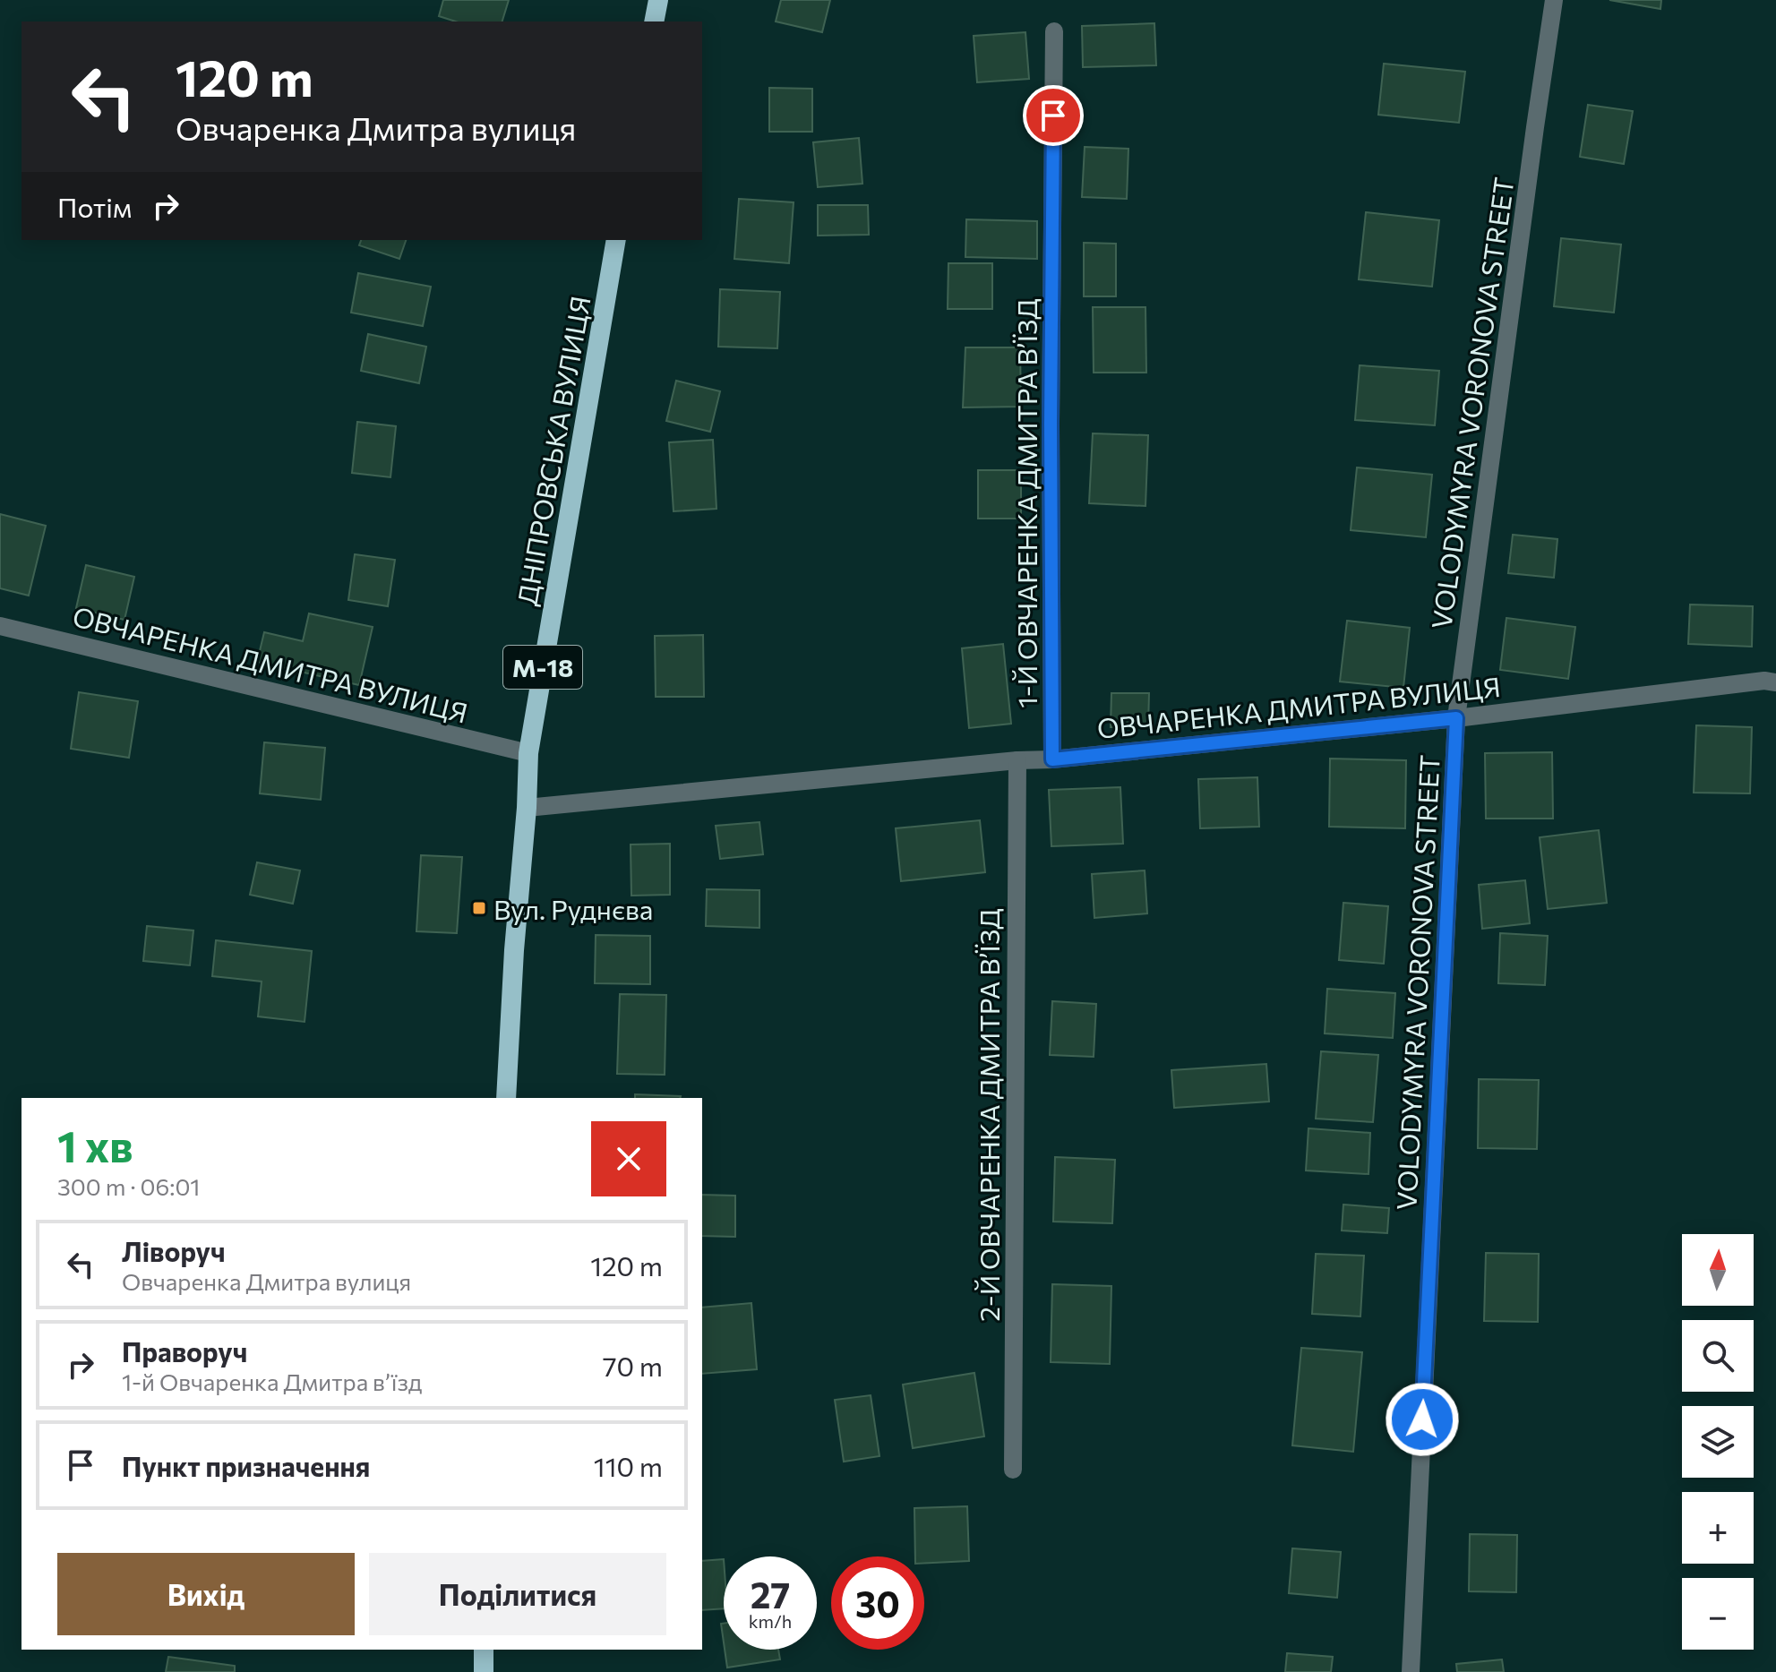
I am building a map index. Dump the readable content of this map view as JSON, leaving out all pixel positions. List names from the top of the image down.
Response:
{
  "streets": {
    "highway": ["ДНІПРОВСЬКА ВУЛИЦЯ", "М-18"],
    "street": [
      "VOLODYMYRA VORONOVA STREET",
      "1-Й ОВЧАРЕНКА ДМИТРА В’ЇЗД",
      "ОВЧАРЕНКА ДМИТРА ВУЛИЦЯ",
      "2-Й ОВЧАРЕНКА ДМИТРА В’ЇЗД"
    ]
  },
  "crossings": [
    ["VOLODYMYRA VORONOVA STREET", "ОВЧАРЕНКА ДМИТРА ВУЛИЦЯ"],
    ["ДНІПРОВСЬКА ВУЛИЦЯ", "ОВЧАРЕНКА ДМИТРА ВУЛИЦЯ"],
    ["1-Й ОВЧАРЕНКА ДМИТРА В’ЇЗД", "ОВЧАРЕНКА ДМИТРА ВУЛИЦЯ"],
    ["ОВЧАРЕНКА ДМИТРА ВУЛИЦЯ", "2-Й ОВЧАРЕНКА ДМИТРА В’ЇЗД"]
  ],
  "places": {
    "transit": ["Вул. Руднєва"]
  },
  "north": "top",
  "page": {
    "turn": ["120 m", "Овчаренка Дмитра вулиця"],
    "then": "Потім",
    "heading": ["1 хв", "300 m · 06:01"],
    "list": [
      {
        "name": "Ліворуч",
        "note": "Овчаренка Дмитра вулиця",
        "value": "120 m"
      },
      {
        "name": "Праворуч",
        "note": "1-й Овчаренка Дмитра в’їзд",
        "value": "70 m"
      },
      {
        "name": "Пункт призначення",
        "value": "110 m"
      }
    ],
    "map_buttons": ["+", "−"],
    "buttons": ["Вихід", "Поділитися"],
    "speed": "27 km/h",
    "limit": "30"
  }
}
